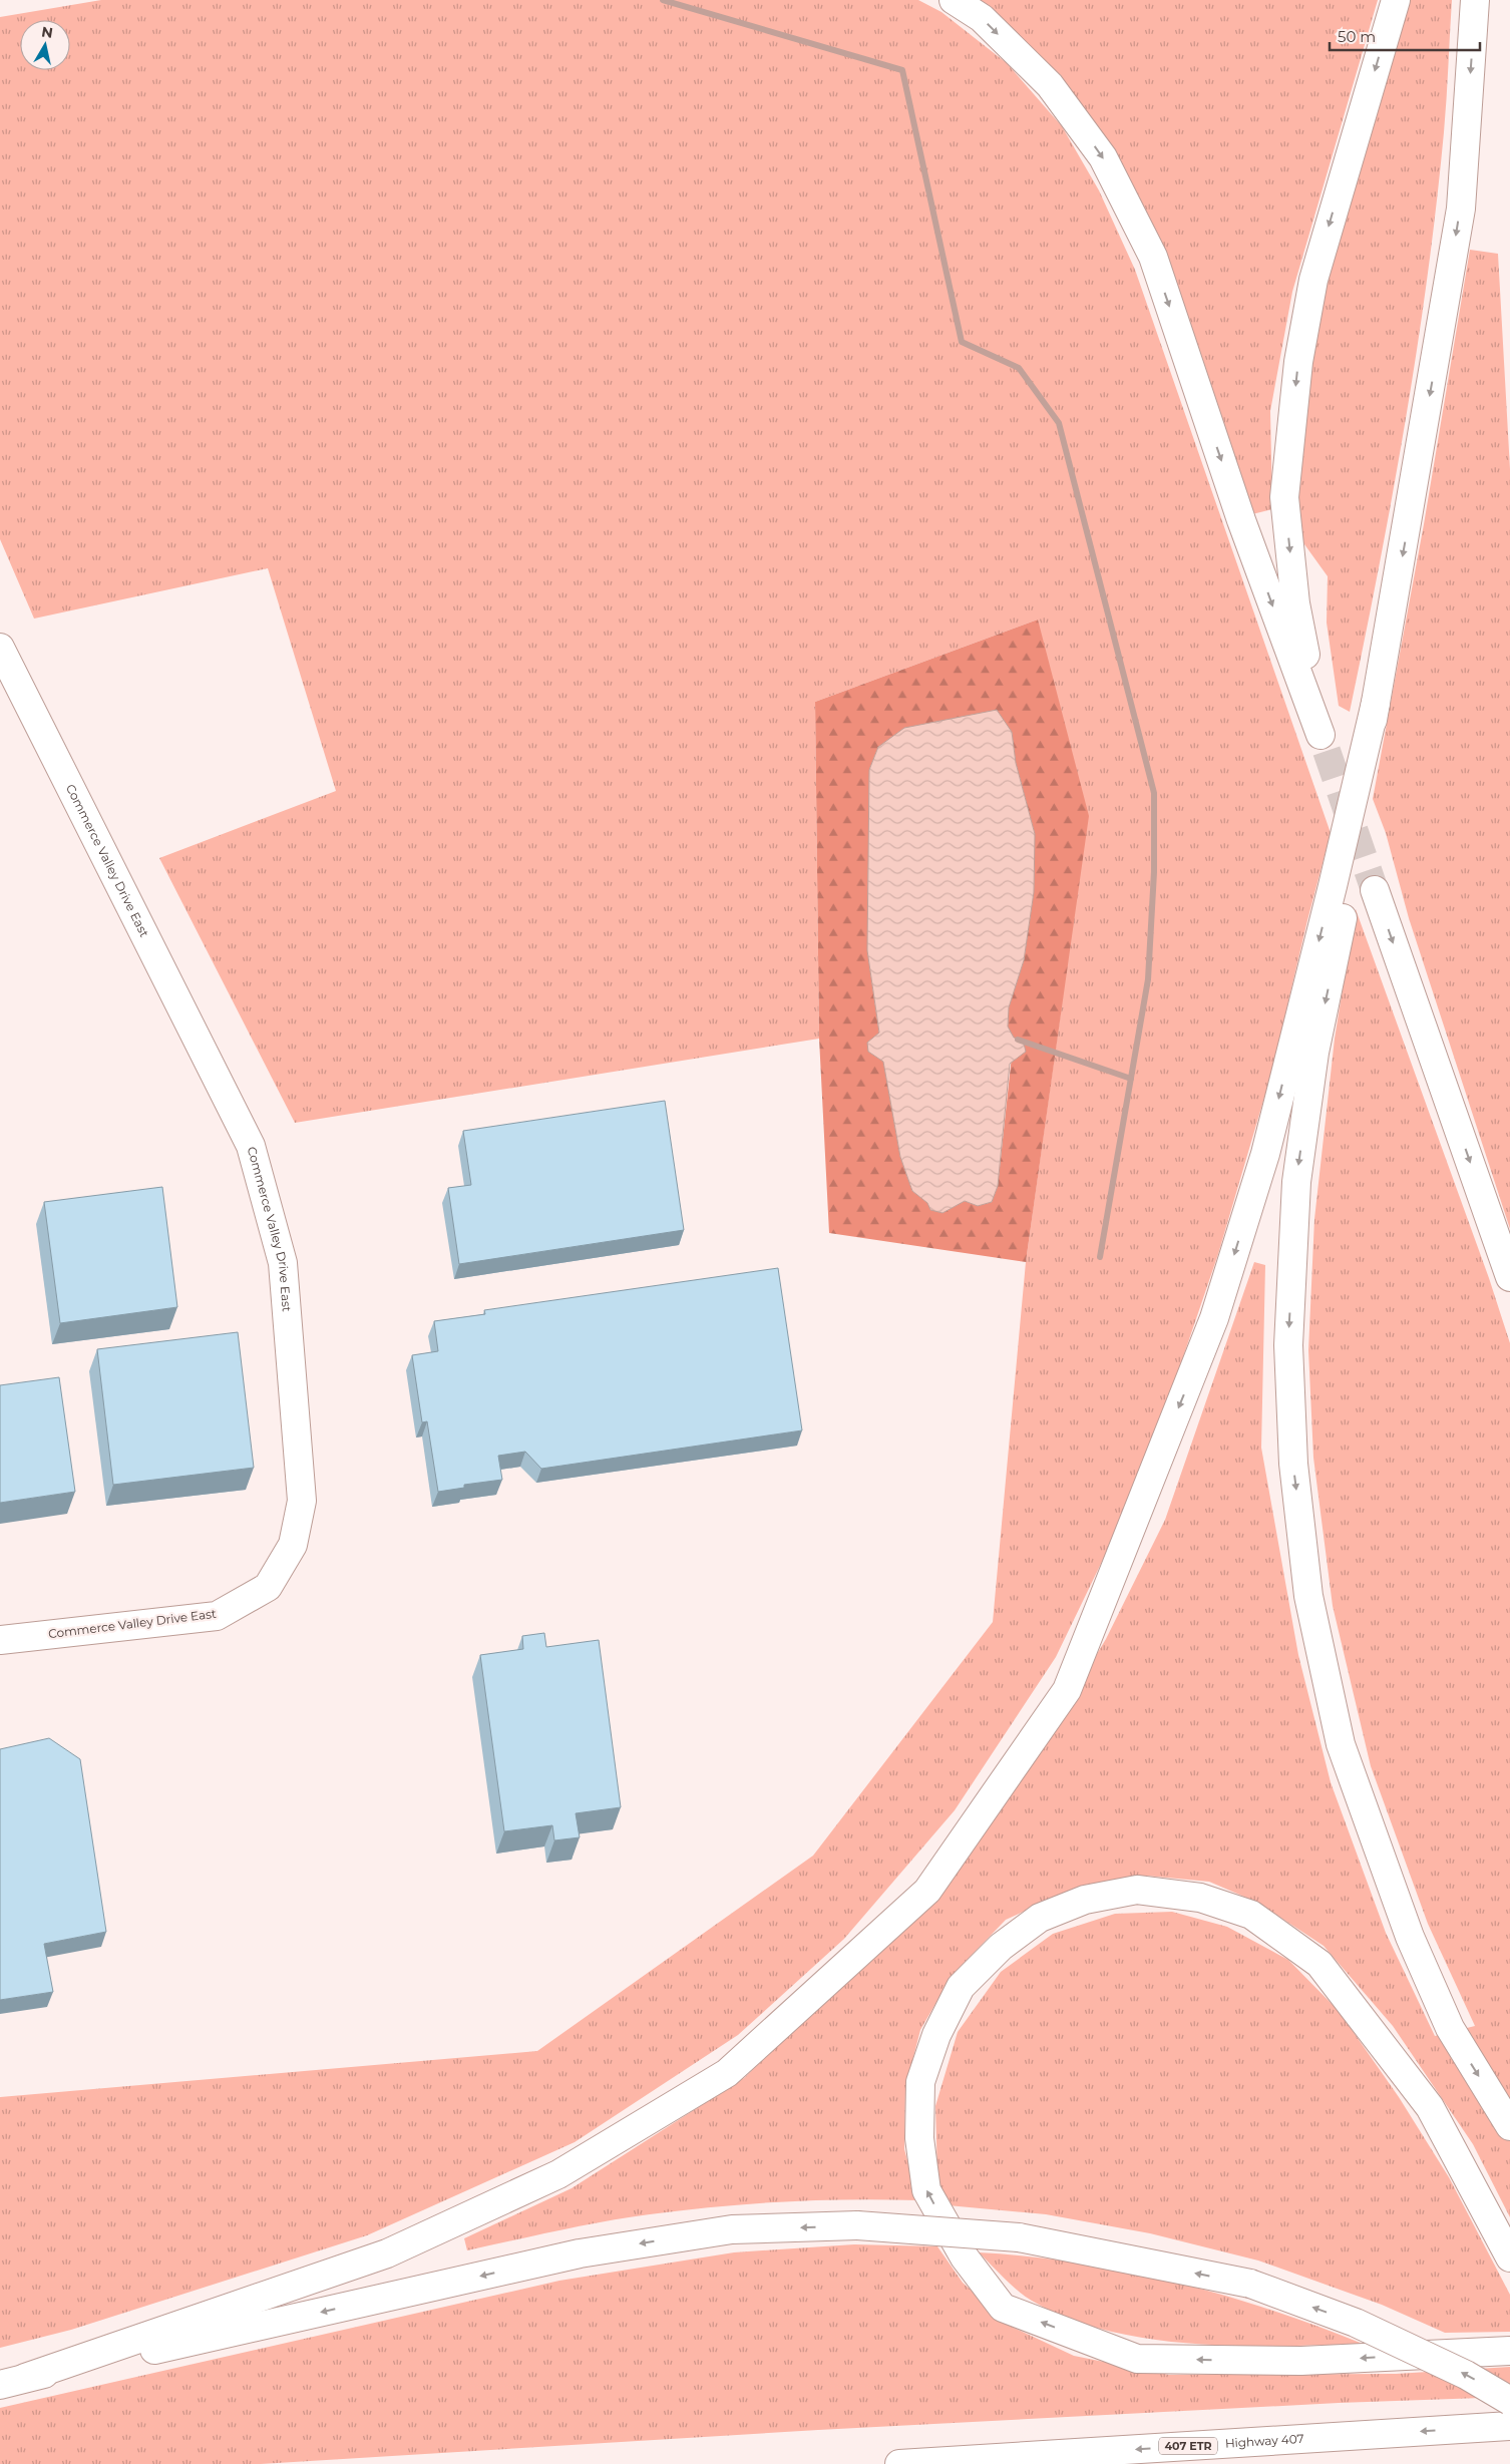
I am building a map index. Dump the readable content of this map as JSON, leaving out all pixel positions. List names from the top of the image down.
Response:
{
  "streets": {
    "main road": ["Commerce Valley Drive East", "Highway 407", "407 ETR"]
  },
  "scale_bar": "50 m",
  "north": "top"
}
